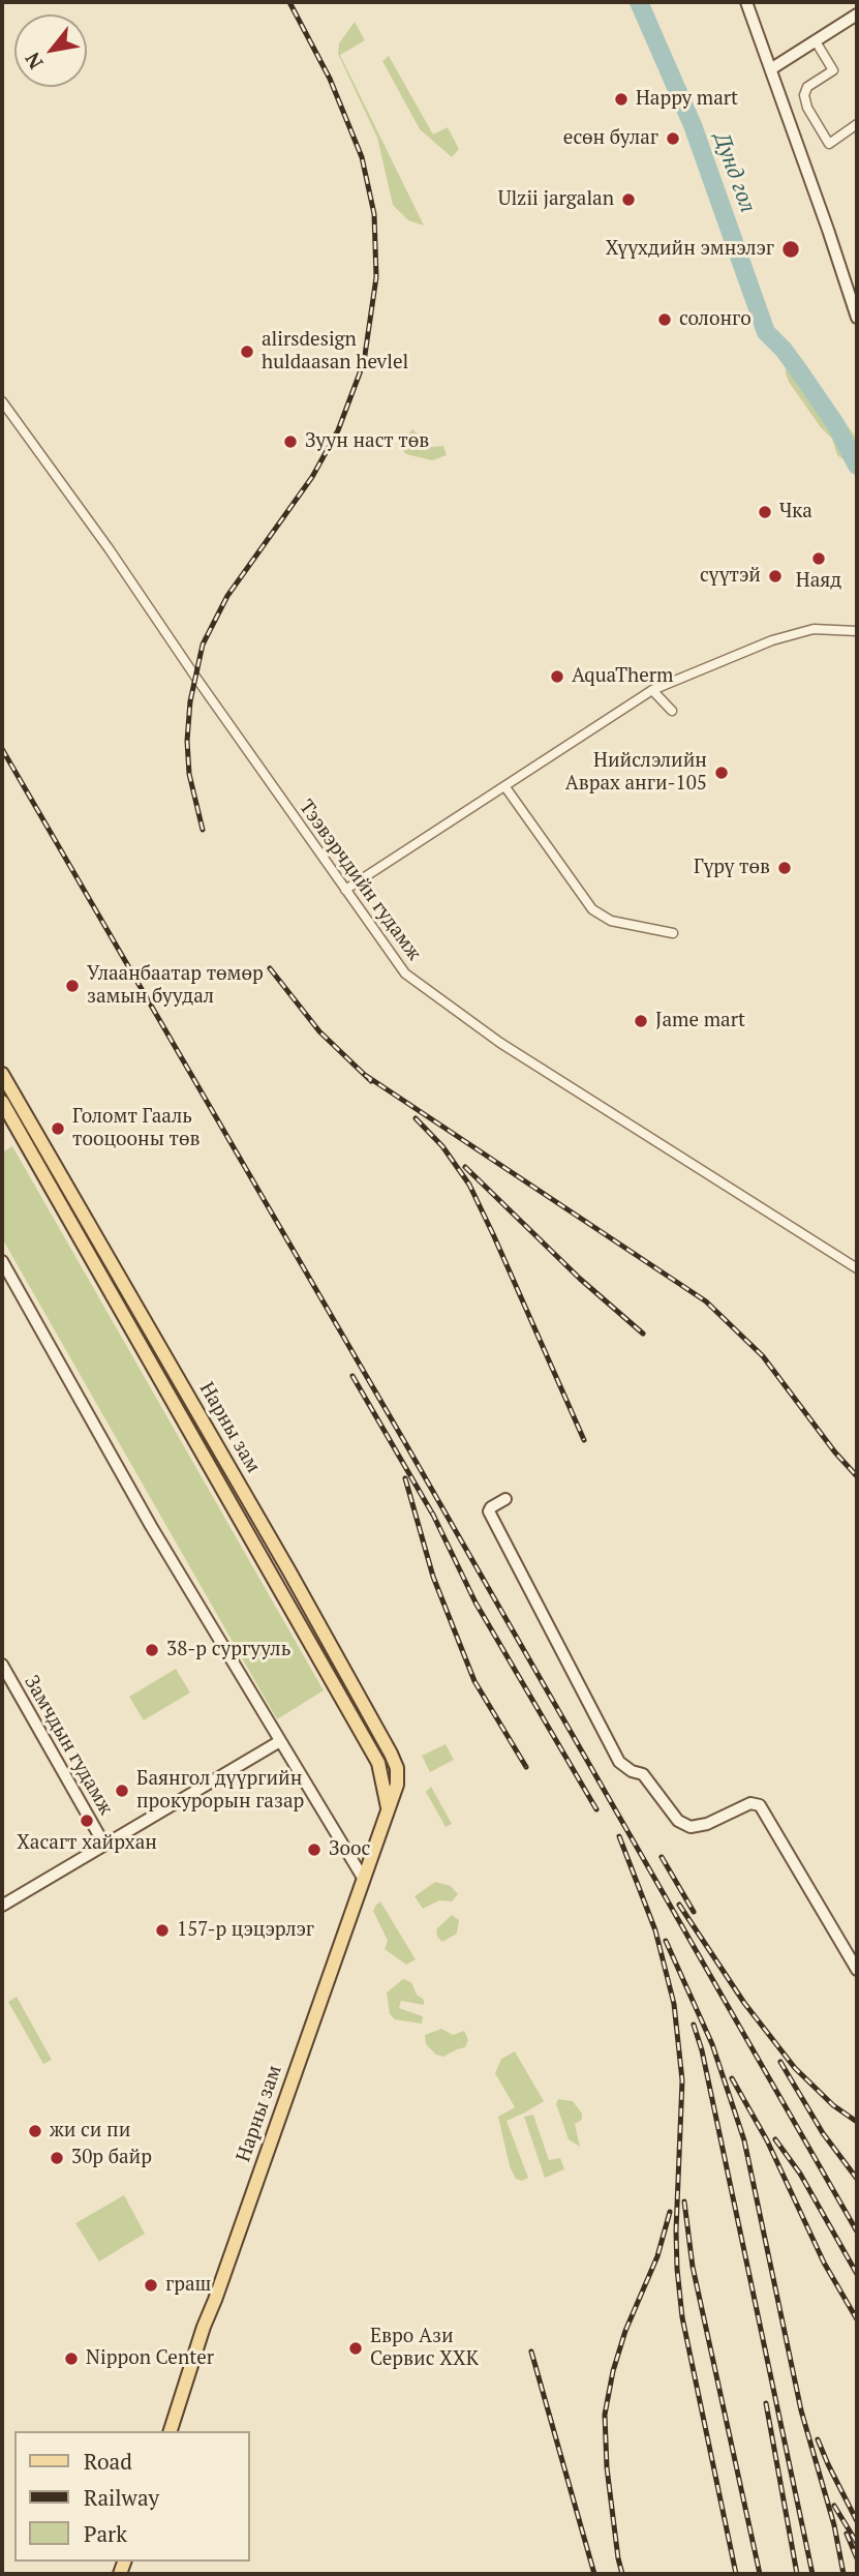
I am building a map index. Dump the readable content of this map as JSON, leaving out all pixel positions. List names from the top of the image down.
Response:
{
  "streets": {
    "main road": ["Нарны зам"],
    "street": ["Тээвэрчдийн гудамж", "Замчдын гудамж"]
  },
  "water": ["Дунд гол"],
  "places": [
    "Happy mart",
    "есөн булаг",
    "Ulzii jargalan",
    "Хүүхдийн эмнэлэг",
    "солонго",
    "alirsdesign huldaasan hevlel",
    "Зуун наст төв",
    "Чка",
    "Наяд",
    "сүүтэй",
    "AquaTherm",
    "Нийслэлийн Аврах анги-105",
    "Гүрү төв",
    "Улаанбаатар төмөр замын буудал",
    "Jame mart",
    "Голомт Гааль тооцооны төв",
    "38-р сургууль",
    "Баянгол дүүргийн прокурорын газар",
    "Хасагт хайрхан",
    "Зоос",
    "157-р цэцэрлэг",
    "жи си пи",
    "30р байр",
    "граш",
    "Евро Ази Сервис ХХК",
    "Nippon Center"
  ],
  "legend": ["Road", "Railway", "Park"],
  "north": "bottom left"
}
